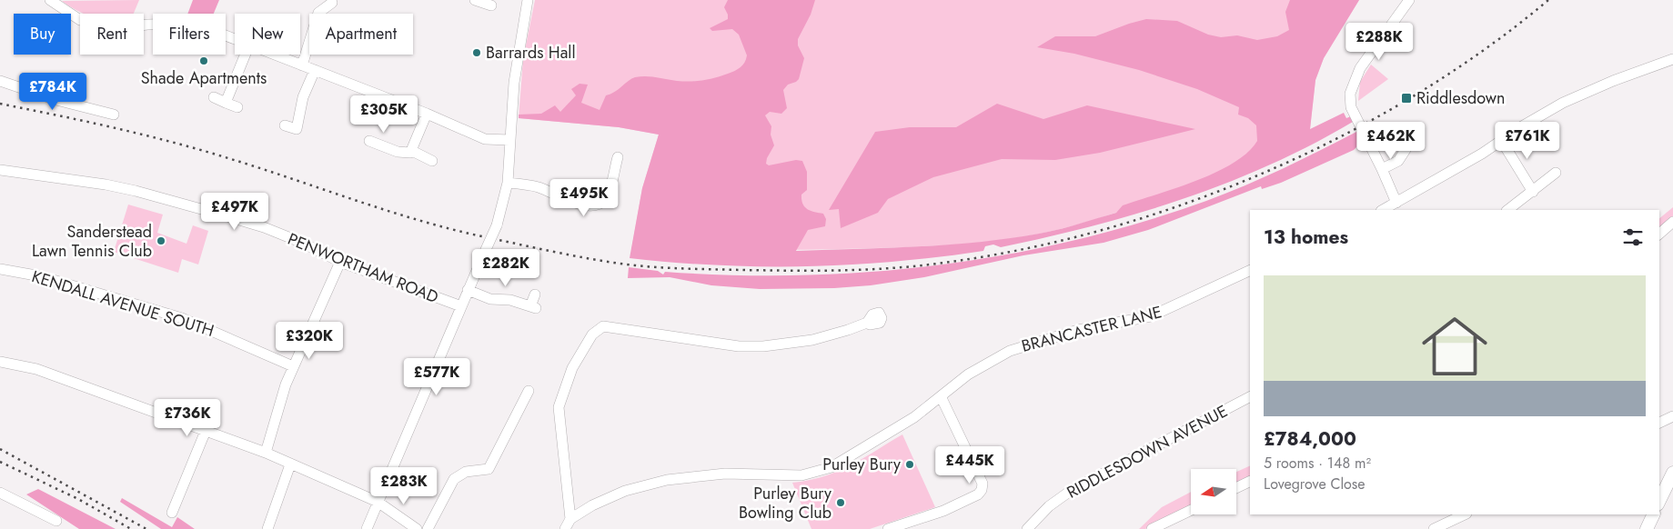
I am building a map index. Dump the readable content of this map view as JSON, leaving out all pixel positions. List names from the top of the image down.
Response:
{
  "streets": {
    "street": [
      "PENWORTHAM ROAD",
      "KENDALL AVENUE SOUTH",
      "BRANCASTER LANE",
      "RIDDLESDOWN AVENUE"
    ]
  },
  "places": {
    "other": [
      "Barrards Hall",
      "Shade Apartments",
      "Sanderstead Lawn Tennis Club",
      "Purley Bury",
      "Purley Bury Bowling Club"
    ],
    "transit": ["Riddlesdown"]
  },
  "north": "left",
  "page": {
    "chip": [
      "Buy",
      "Rent",
      "Filters",
      "New",
      "Apartment"
    ],
    "price": [
      "£288K",
      "£784K",
      "£305K",
      "£462K",
      "£761K",
      "£495K",
      "£497K",
      "£282K",
      "£320K",
      "£577K",
      "£736K",
      "£445K",
      "£283K"
    ],
    "heading": "13 homes",
    "list": [
      {
        "name": "£784,000",
        "note": "5 rooms · 148 m² · Lovegrove Close"
      }
    ]
  }
}
